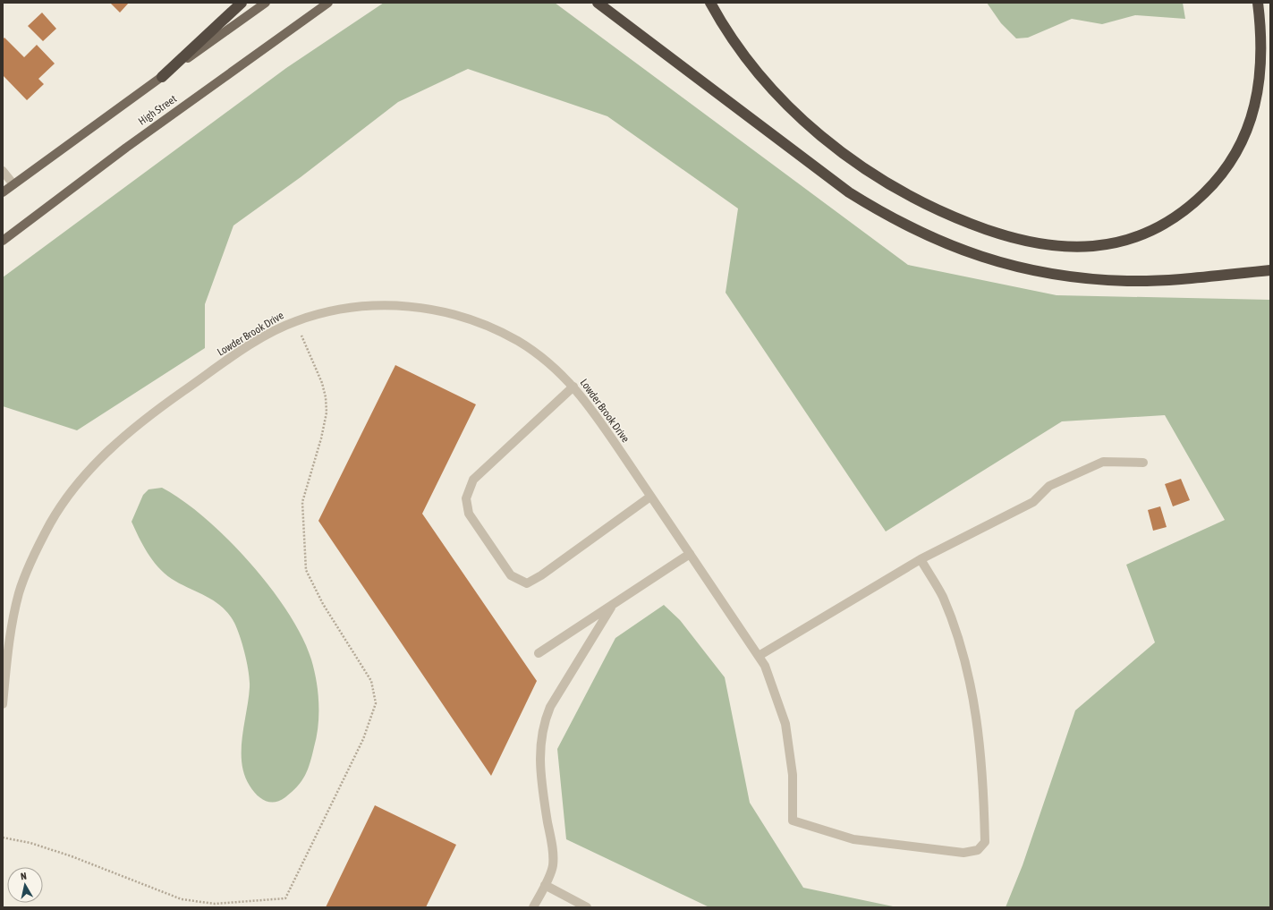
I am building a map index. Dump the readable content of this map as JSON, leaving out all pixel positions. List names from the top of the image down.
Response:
{
  "streets": {
    "main road": ["High Street"],
    "street": ["Lowder Brook Drive"]
  },
  "north": "top"
}
